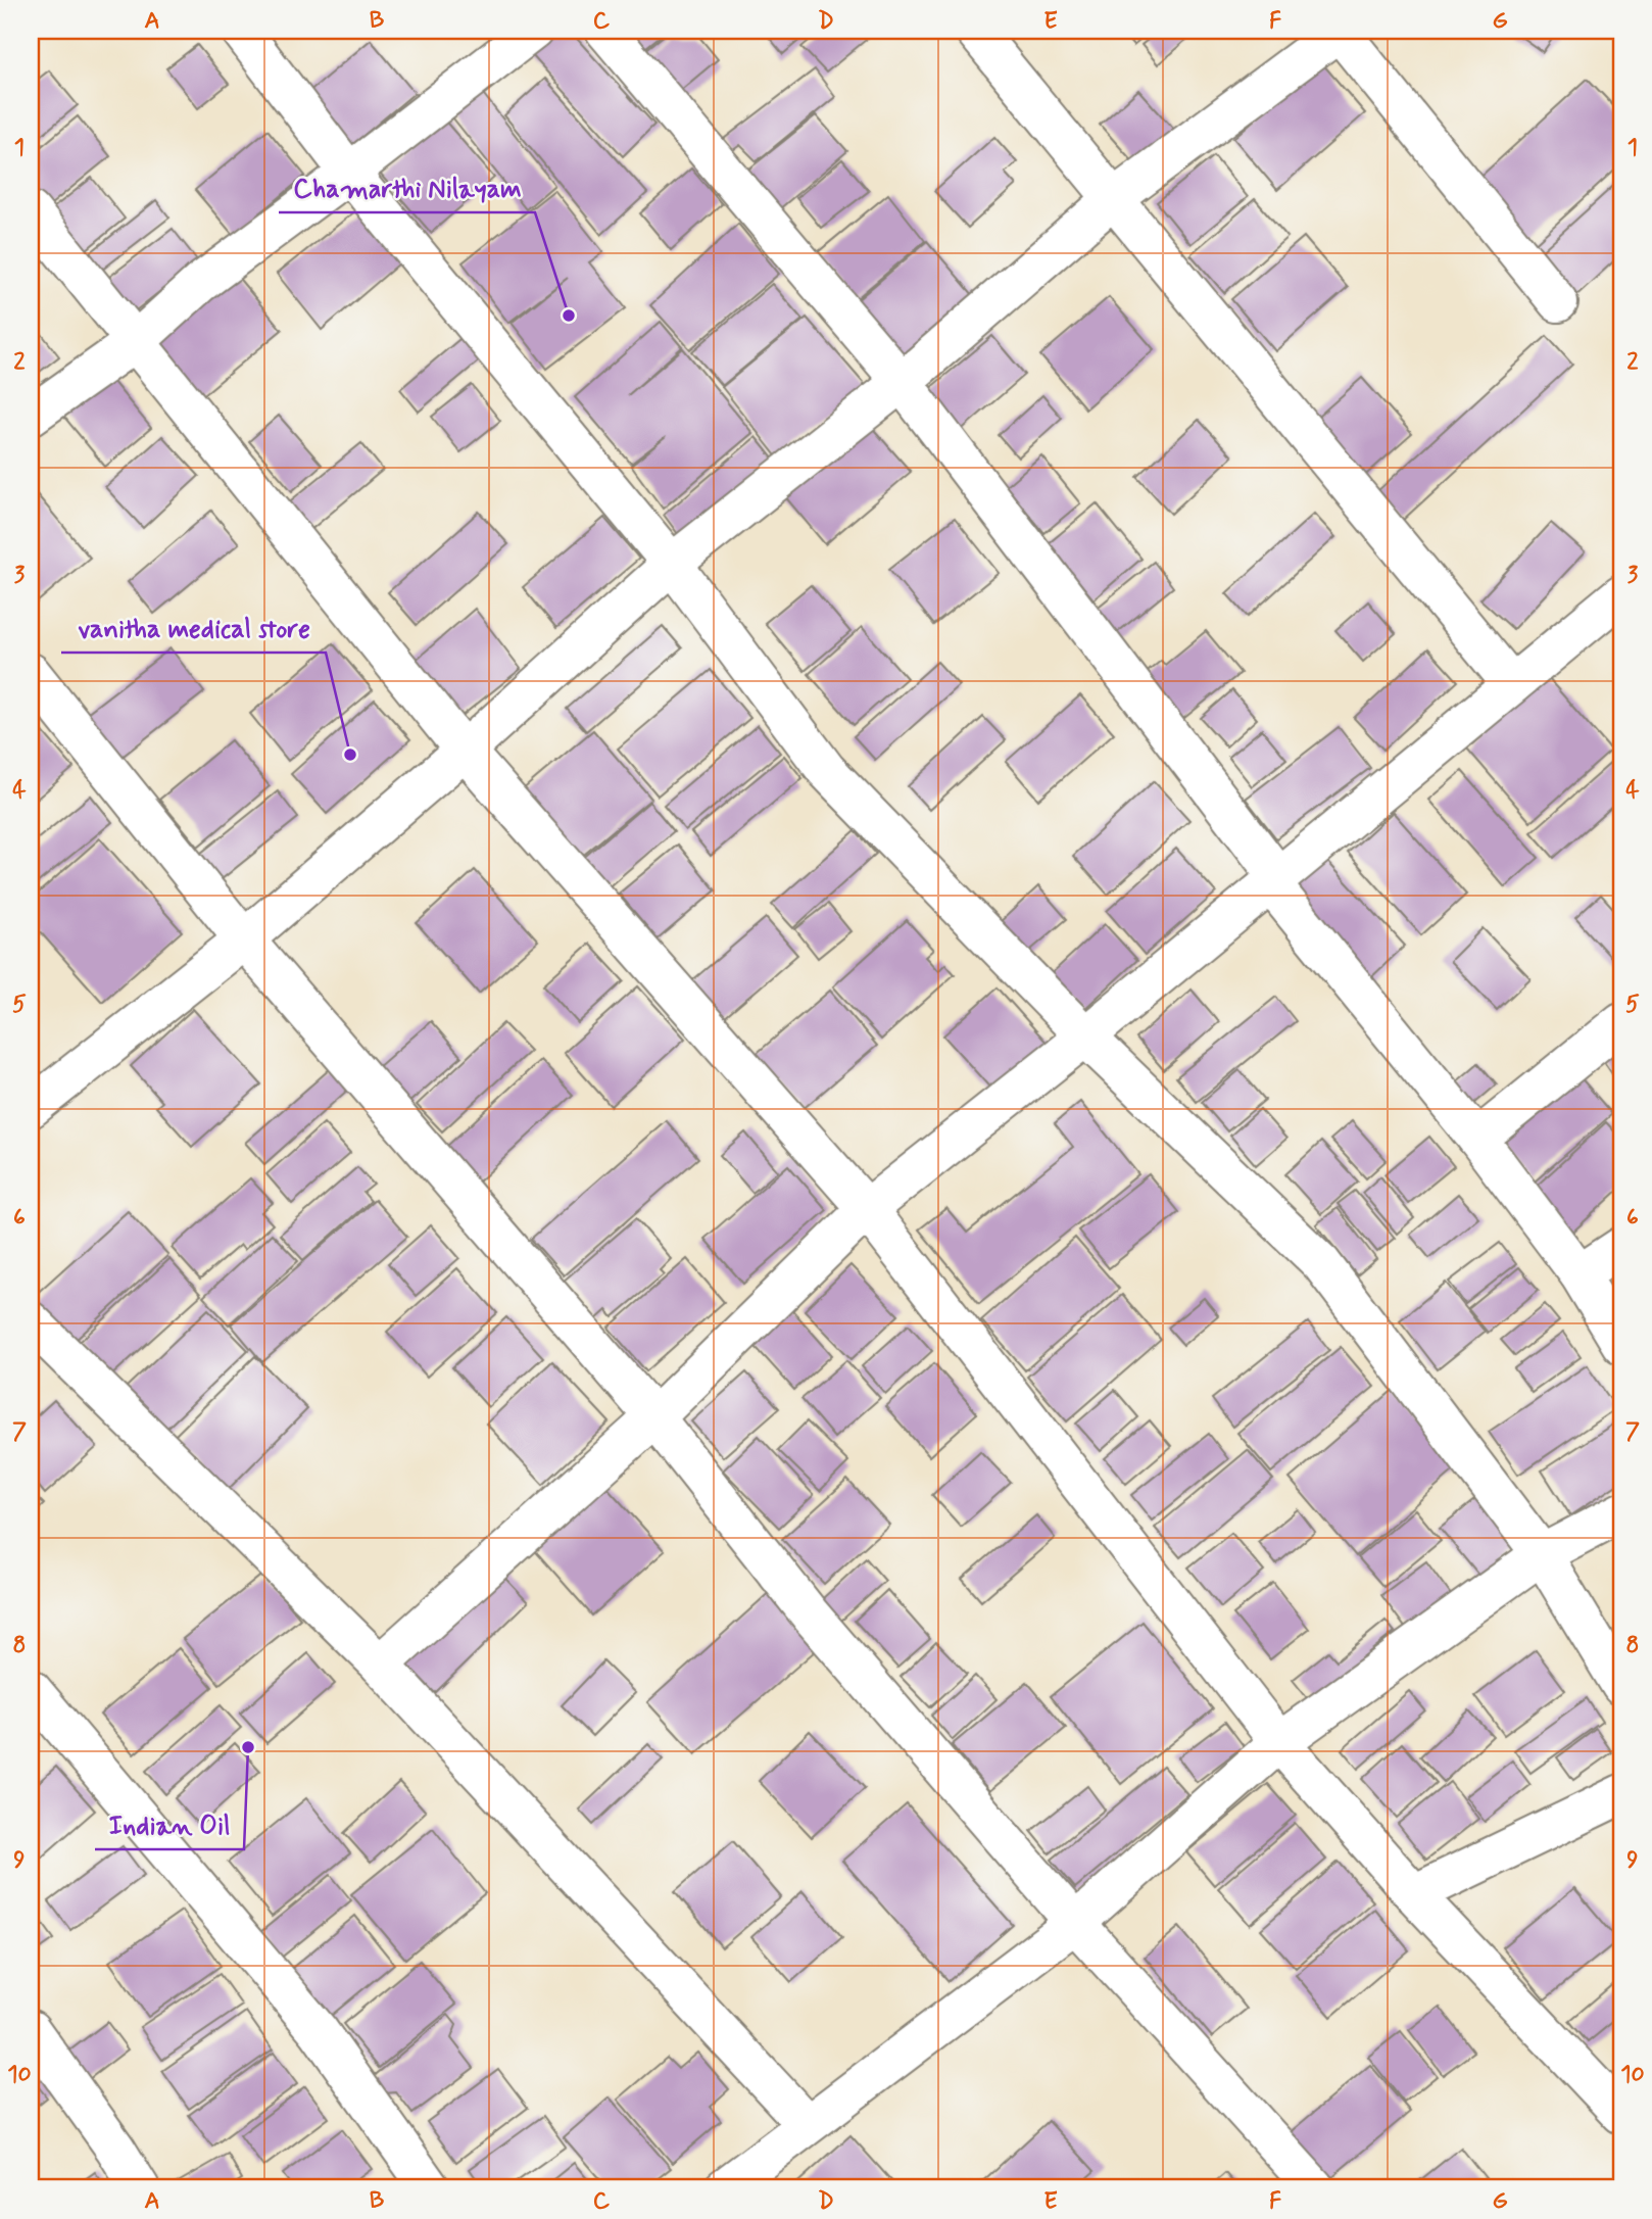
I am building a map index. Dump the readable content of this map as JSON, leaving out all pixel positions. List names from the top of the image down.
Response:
{
  "places": ["Chamarthi Nilayam", "vanitha medical store", "Indian Oil"],
  "grid": {
    "columns": [
      "A",
      "B",
      "C",
      "D",
      "E",
      "F",
      "G"
    ],
    "rows": [
      "1",
      "2",
      "3",
      "4",
      "5",
      "6",
      "7",
      "8",
      "9",
      "10"
    ]
  }
}
